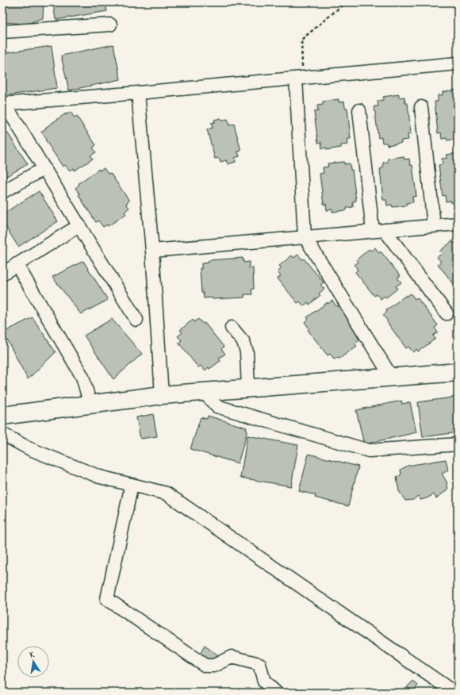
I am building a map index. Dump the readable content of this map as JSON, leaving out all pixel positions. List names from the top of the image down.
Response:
{
  "north": "top"
}
